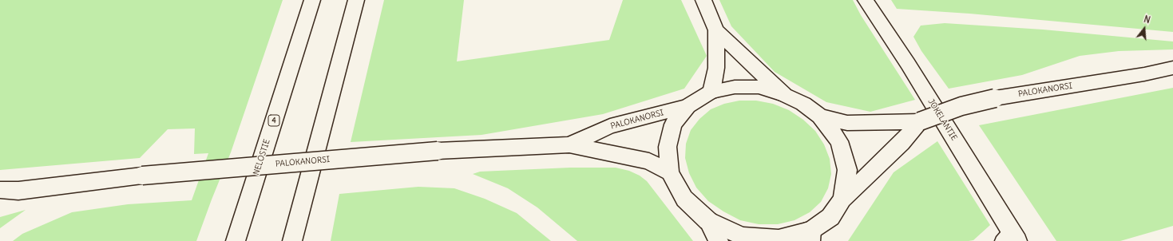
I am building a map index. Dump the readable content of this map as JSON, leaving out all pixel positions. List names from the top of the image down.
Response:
{
  "streets": {
    "main road": [
      "PALOKANORSI",
      "JOKELANTIE",
      "4",
      "NELOSTIE"
    ]
  },
  "north": "top"
}
